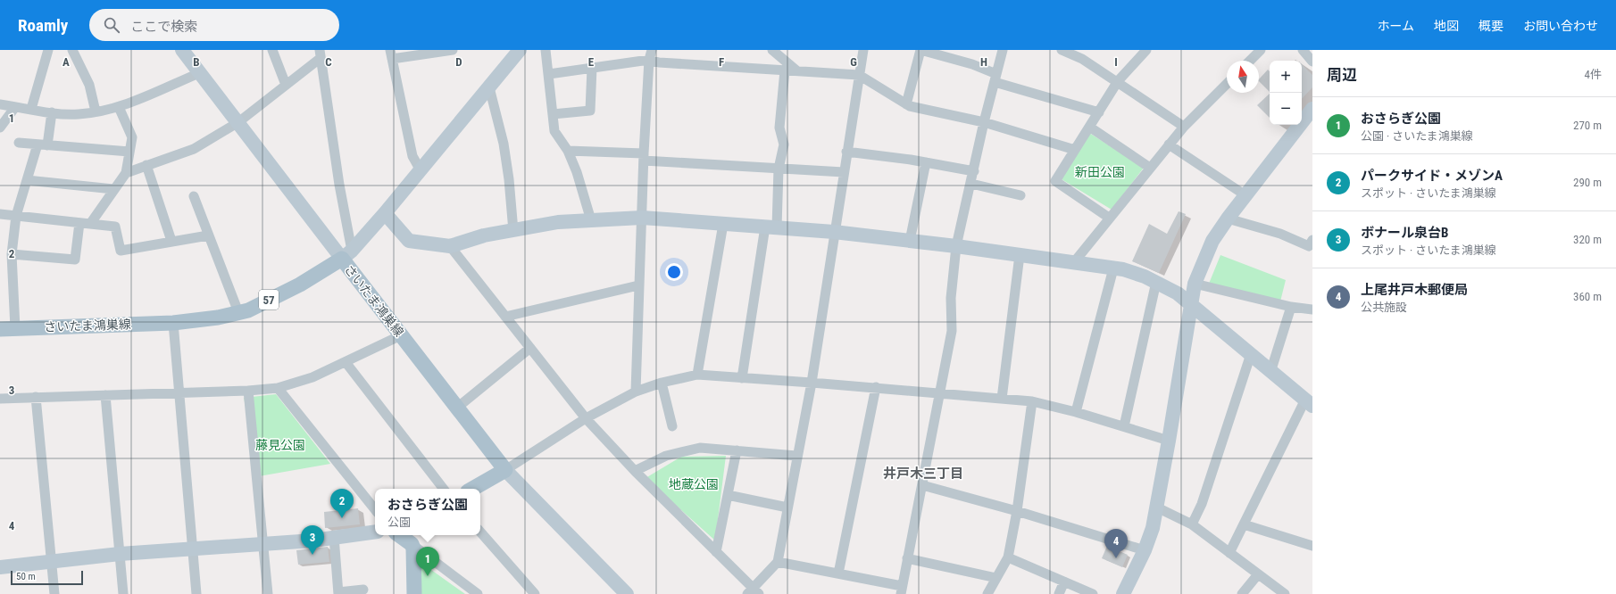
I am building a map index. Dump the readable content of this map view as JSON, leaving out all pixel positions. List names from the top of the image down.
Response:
{
  "streets": {
    "main road": ["57", "さいたま鴻巣線"]
  },
  "districts": ["井戸木三丁目"],
  "parks": ["新田公園", "藤見公園", "地蔵公園"],
  "scale_bar": "50 m",
  "north": "top",
  "page": {
    "header": "Roamly",
    "search": "ここで検索",
    "nav": [
      "ホーム",
      "地図",
      "概要",
      "お問い合わせ"
    ],
    "heading": ["周辺", "4件"],
    "map_buttons": ["+", "−"],
    "list": [
      {
        "mark": "1",
        "name": "おさらぎ公園",
        "note": "公園 · さいたま鴻巣線",
        "value": "270 m"
      },
      {
        "mark": "2",
        "name": "パークサイド・メゾンA",
        "note": "スポット · さいたま鴻巣線",
        "value": "290 m"
      },
      {
        "mark": "3",
        "name": "ボナール泉台B",
        "note": "スポット · さいたま鴻巣線",
        "value": "320 m"
      },
      {
        "mark": "4",
        "name": "上尾井戸木郵便局",
        "note": "公共施設",
        "value": "360 m"
      }
    ],
    "popup": ["おさらぎ公園", "公園"],
    "pins": [
      "2",
      "3",
      "4",
      "1"
    ],
    "scale": "50 m"
  },
  "grid": {
    "columns": [
      "A",
      "B",
      "C",
      "D",
      "E",
      "F",
      "G",
      "H",
      "I"
    ],
    "rows": [
      "1",
      "2",
      "3",
      "4"
    ]
  }
}
